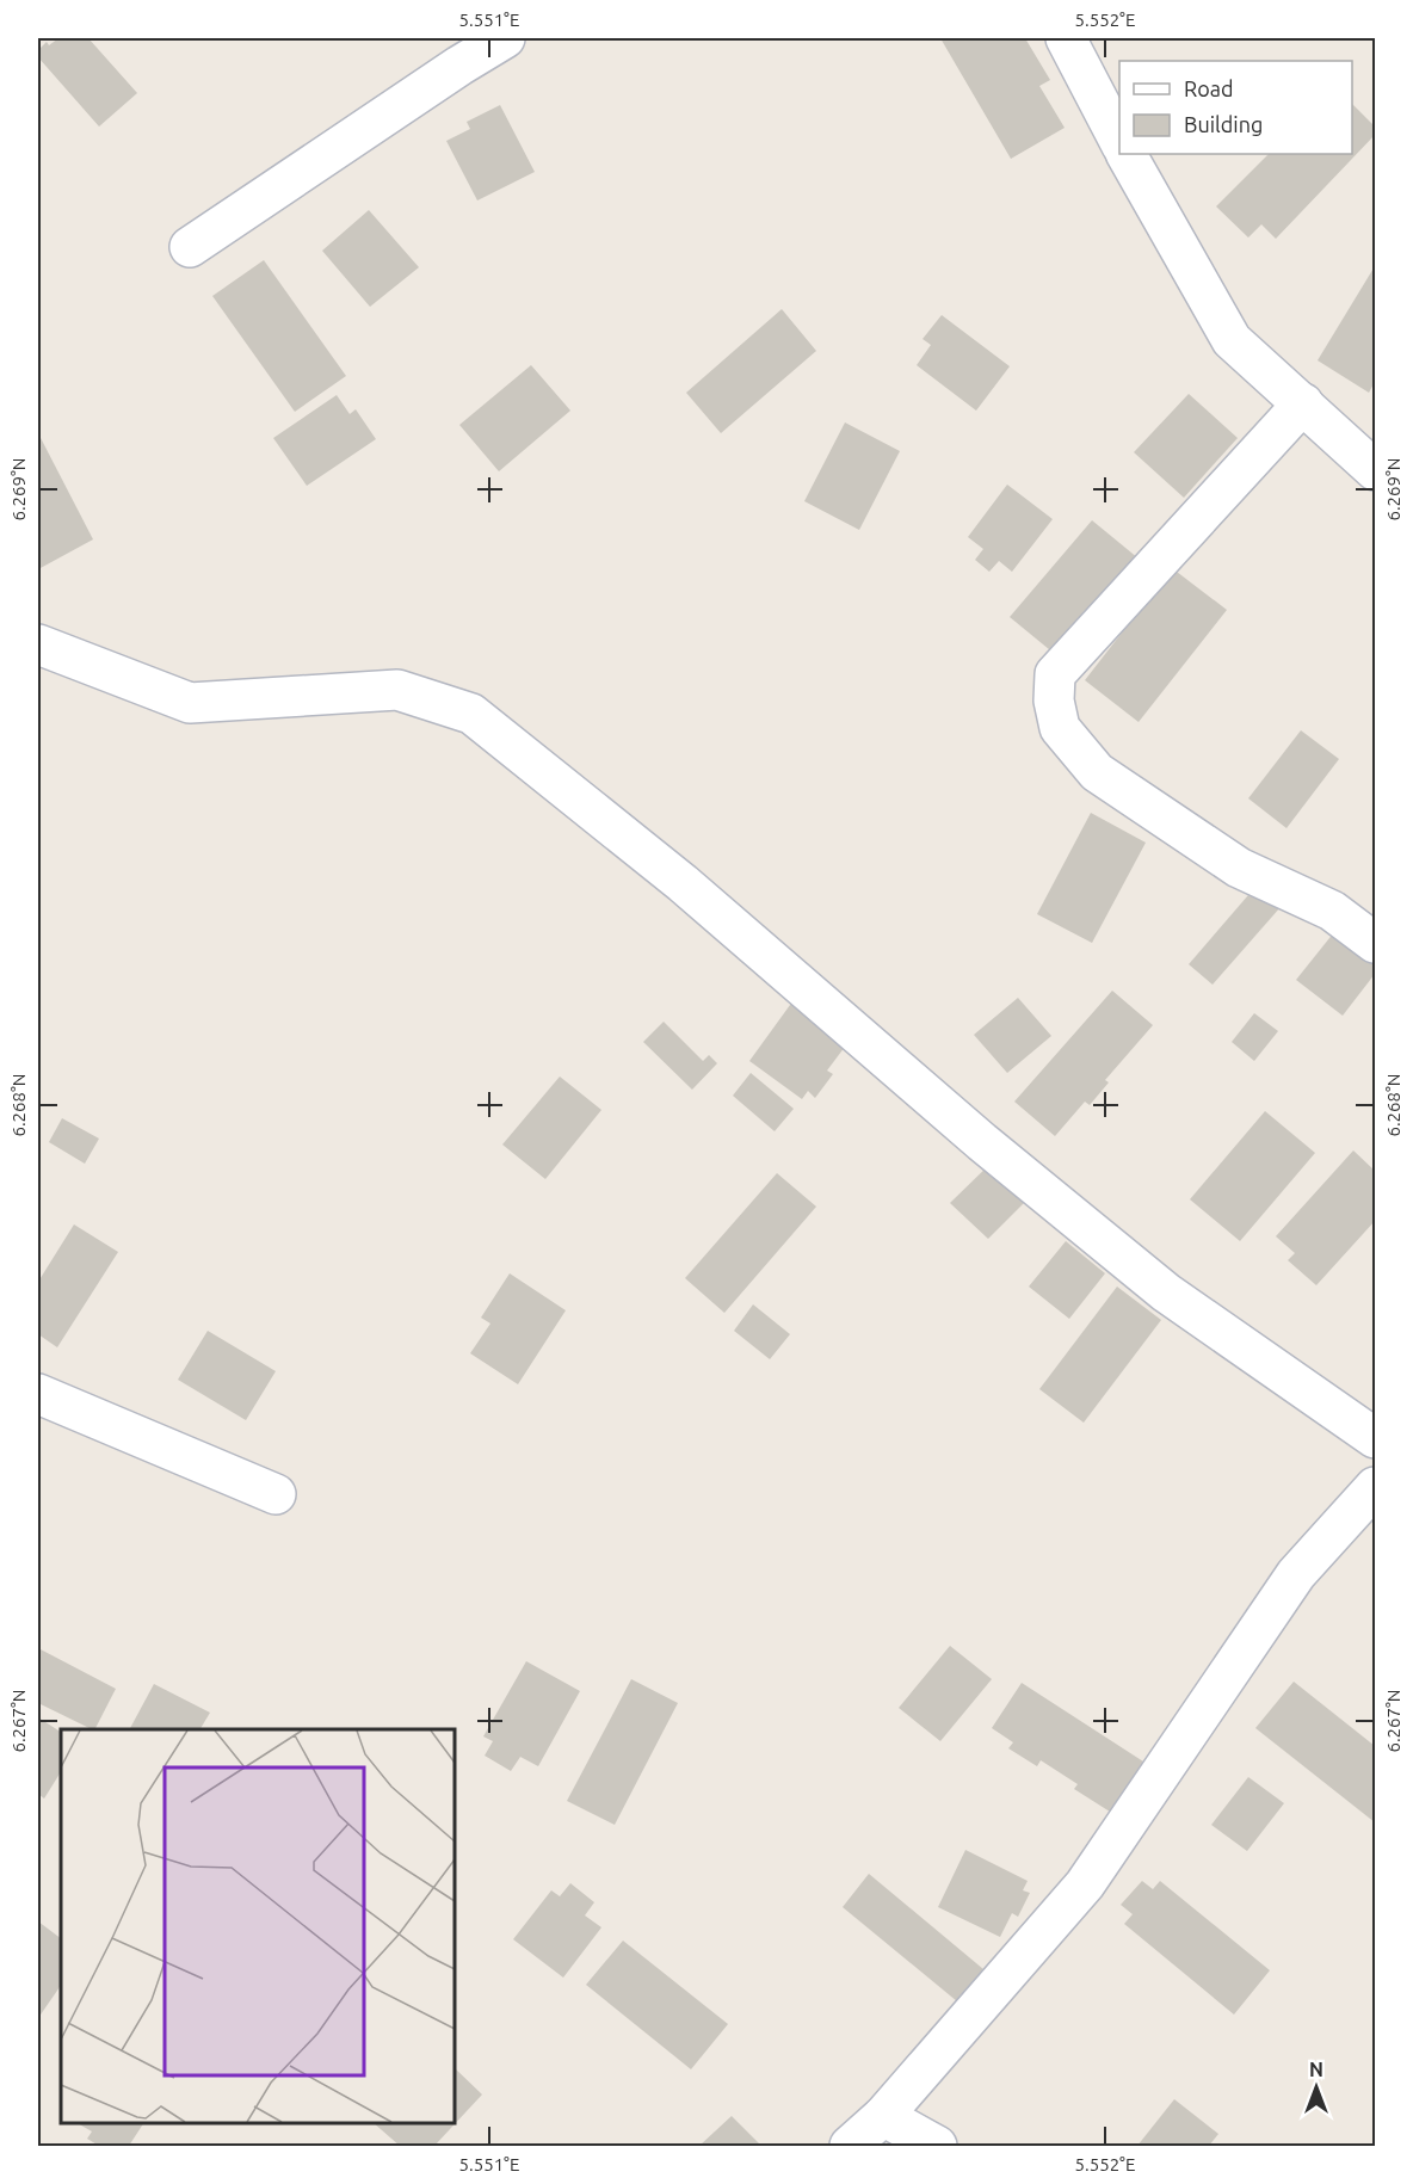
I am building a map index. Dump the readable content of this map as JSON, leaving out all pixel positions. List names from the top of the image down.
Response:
{
  "legend": ["Road", "Building"],
  "north": "top",
  "coordinates": [
    "5.551°E",
    "5.552°E",
    "6.269°N",
    "6.268°N",
    "6.267°N"
  ]
}
